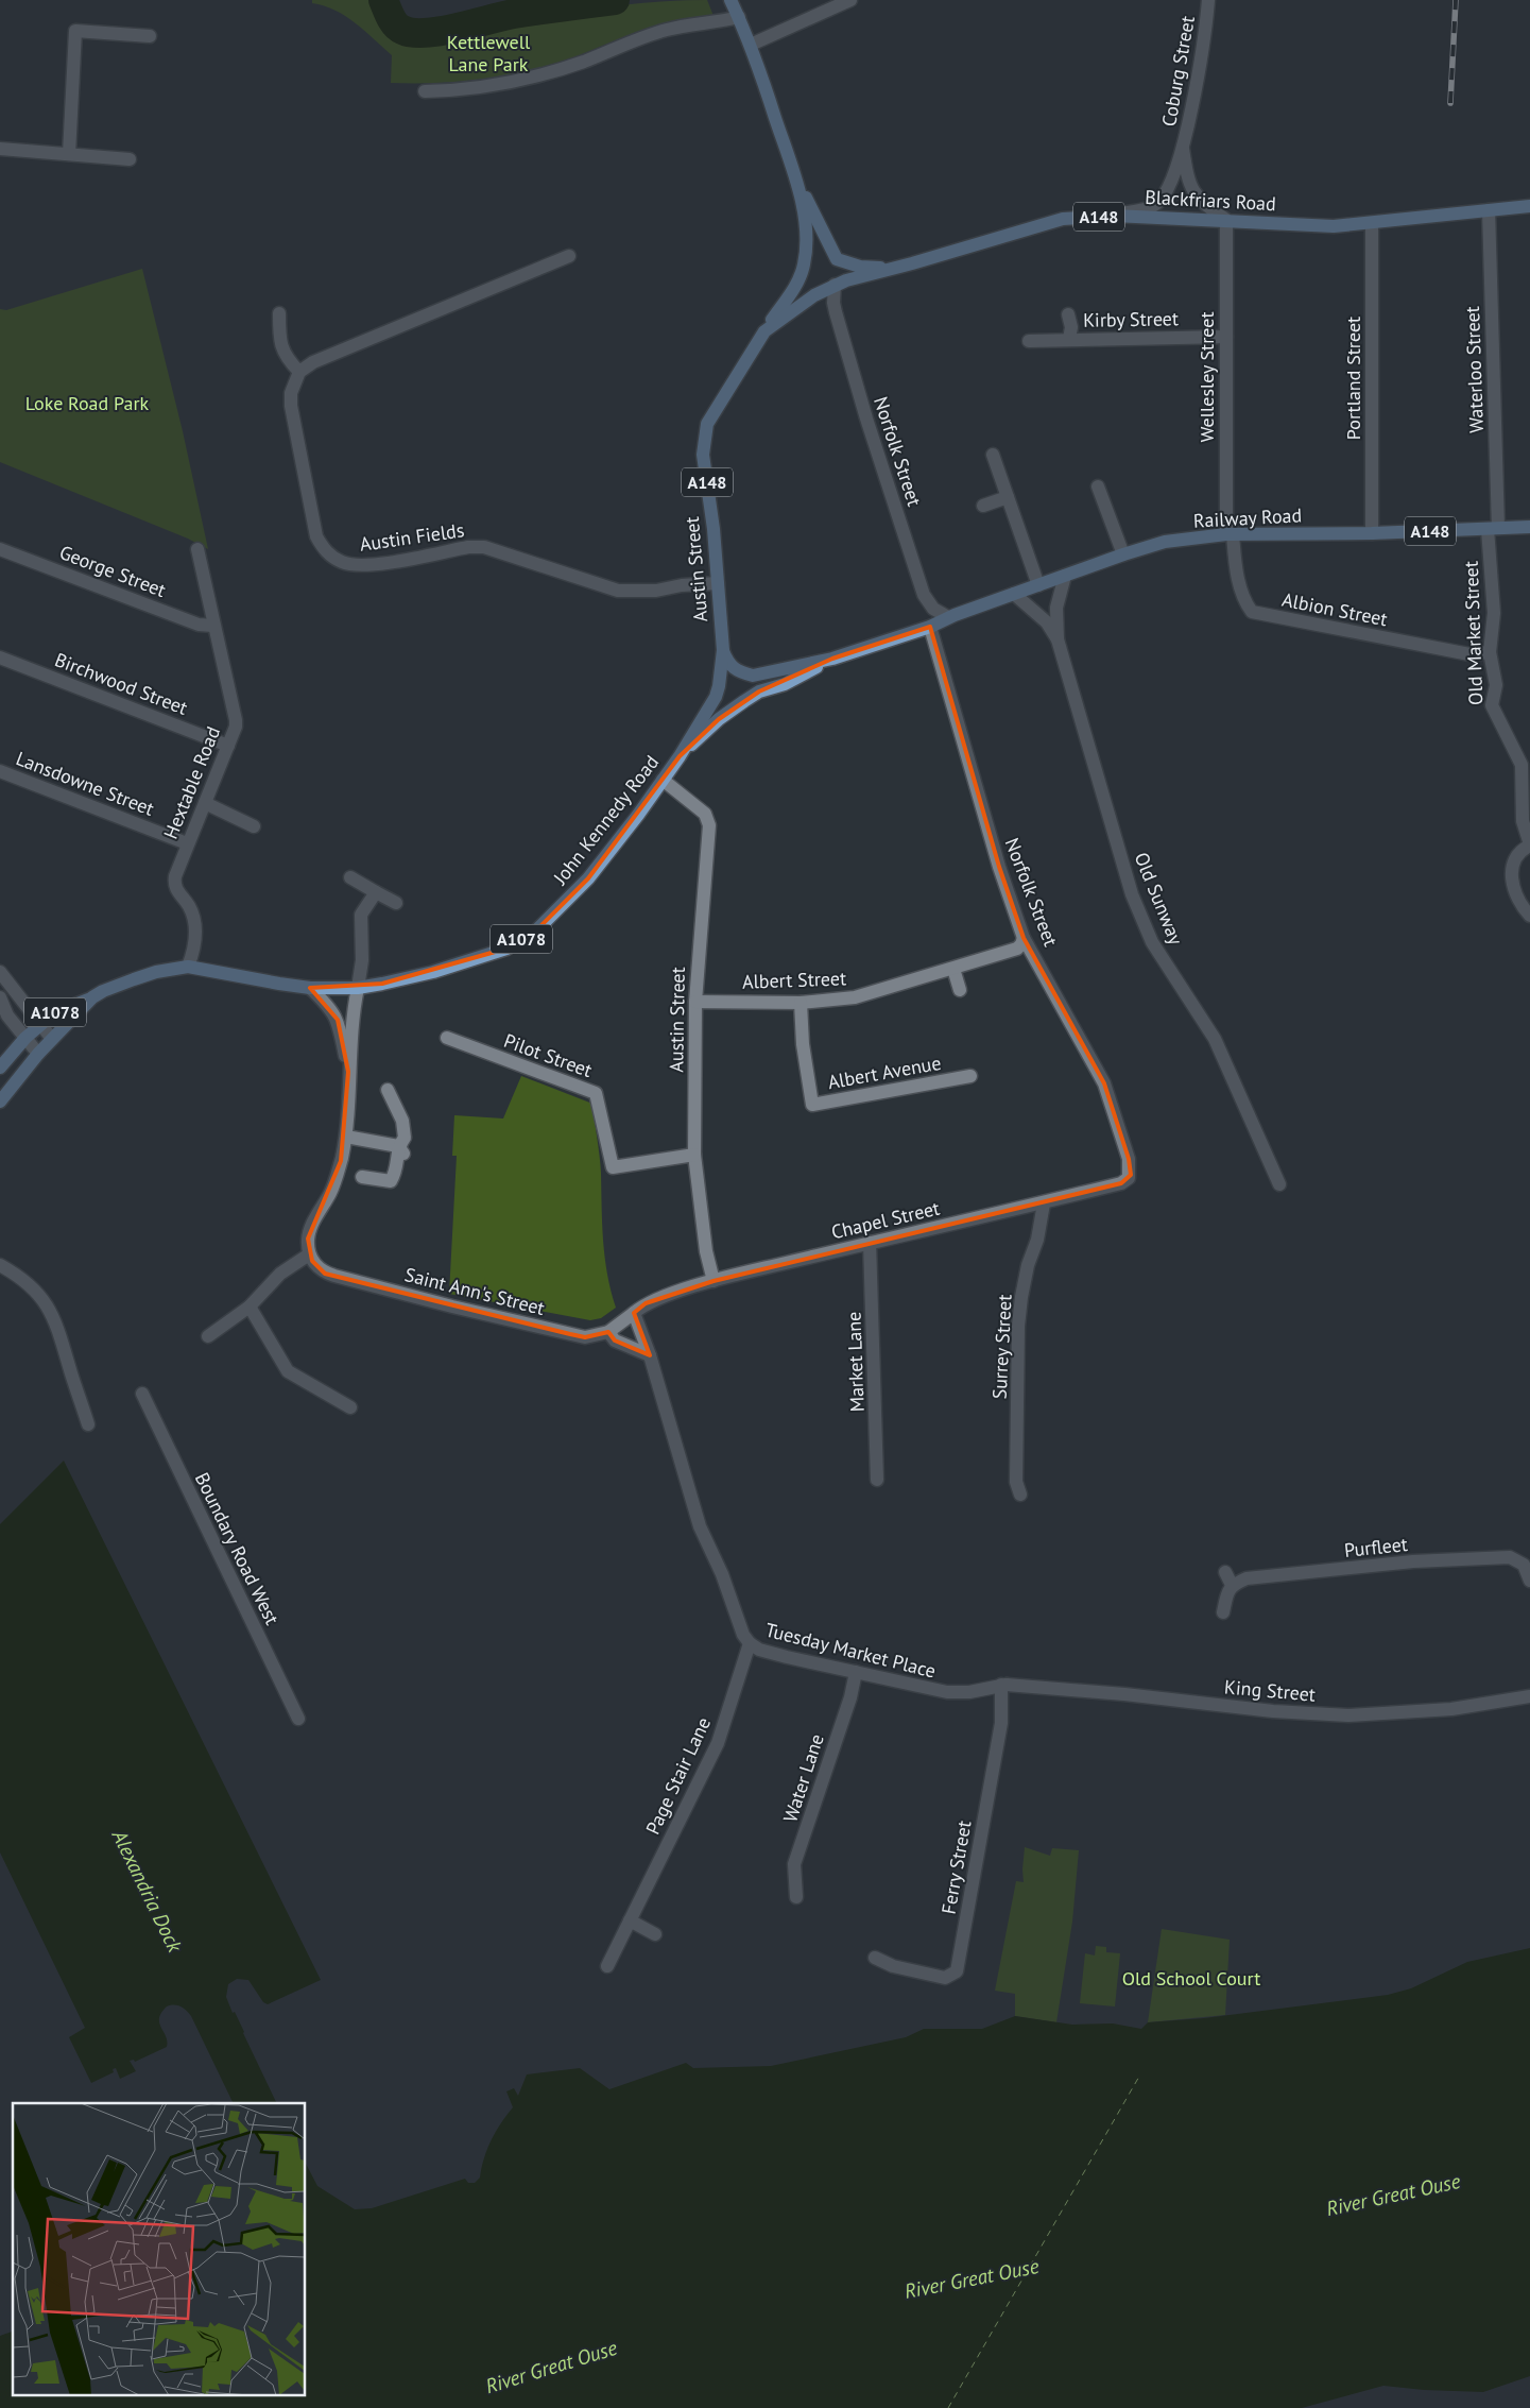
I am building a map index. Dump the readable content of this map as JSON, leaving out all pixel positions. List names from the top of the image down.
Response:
{
  "streets": {
    "main road": [
      "Blackfriars Road",
      "A148",
      "Railway Road",
      "Austin Street",
      "John Kennedy Road",
      "A1078"
    ],
    "street": [
      "Coburg Street",
      "Kirby Street",
      "Waterloo Street",
      "Wellesley Street",
      "Portland Street",
      "Norfolk Street",
      "Austin Fields",
      "George Street",
      "Albion Street",
      "Old Market Street",
      "Birchwood Street",
      "Hextable Road",
      "Lansdowne Street",
      "Old Sunway",
      "Albert Street",
      "Pilot Street",
      "Albert Avenue",
      "Chapel Street",
      "Saint Ann's Street",
      "Surrey Street",
      "Market Lane",
      "Purfleet",
      "Boundary Road West",
      "Tuesday Market Place",
      "King Street",
      "Page Stair Lane",
      "Water Lane",
      "Ferry Street"
    ]
  },
  "crossings": [
    ["Coburg Street", "Blackfriars Road"],
    ["Coburg Street", "Wellesley Street"],
    ["Blackfriars Road", "A148"],
    ["Blackfriars Road", "Waterloo Street"],
    ["Blackfriars Road", "Wellesley Street"],
    ["Blackfriars Road", "Portland Street"],
    ["Blackfriars Road", "Norfolk Street"],
    ["Blackfriars Road", "Austin Street"],
    ["A148", "Austin Street"],
    ["Kirby Street", "Wellesley Street"],
    ["Waterloo Street", "Railway Road"],
    ["Waterloo Street", "Old Market Street"],
    ["Wellesley Street", "Railway Road"],
    ["Wellesley Street", "Albion Street"],
    ["Portland Street", "Railway Road"],
    ["Norfolk Street", "Railway Road"],
    ["Norfolk Street", "Austin Street"],
    ["Norfolk Street", "John Kennedy Road"],
    ["Norfolk Street", "Albert Street"],
    ["Norfolk Street", "Chapel Street"],
    ["Railway Road", "Albion Street"],
    ["Railway Road", "Old Market Street"],
    ["Railway Road", "John Kennedy Road"],
    ["Railway Road", "Old Sunway"],
    ["Austin Fields", "Austin Street"],
    ["Austin Street", "John Kennedy Road"],
    ["Austin Street", "Albert Street"],
    ["Austin Street", "Pilot Street"],
    ["Austin Street", "Chapel Street"],
    ["George Street", "Hextable Road"],
    ["Albion Street", "Old Market Street"],
    ["Birchwood Street", "Hextable Road"],
    ["Hextable Road", "Lansdowne Street"],
    ["Hextable Road", "John Kennedy Road"],
    ["John Kennedy Road", "A1078"],
    ["Albert Street", "Albert Avenue"],
    ["Chapel Street", "Saint Ann's Street"],
    ["Chapel Street", "Surrey Street"],
    ["Chapel Street", "Market Lane"],
    ["Chapel Street", "Tuesday Market Place"],
    ["Saint Ann's Street", "Tuesday Market Place"],
    ["Tuesday Market Place", "King Street"],
    ["Tuesday Market Place", "Page Stair Lane"],
    ["Tuesday Market Place", "Water Lane"],
    ["Tuesday Market Place", "Ferry Street"],
    ["King Street", "Ferry Street"]
  ],
  "water": ["Alexandria Dock", "River Great Ouse"],
  "parks": ["Kettlewell Lane Park", "Loke Road Park", "Old School Court"]
}
